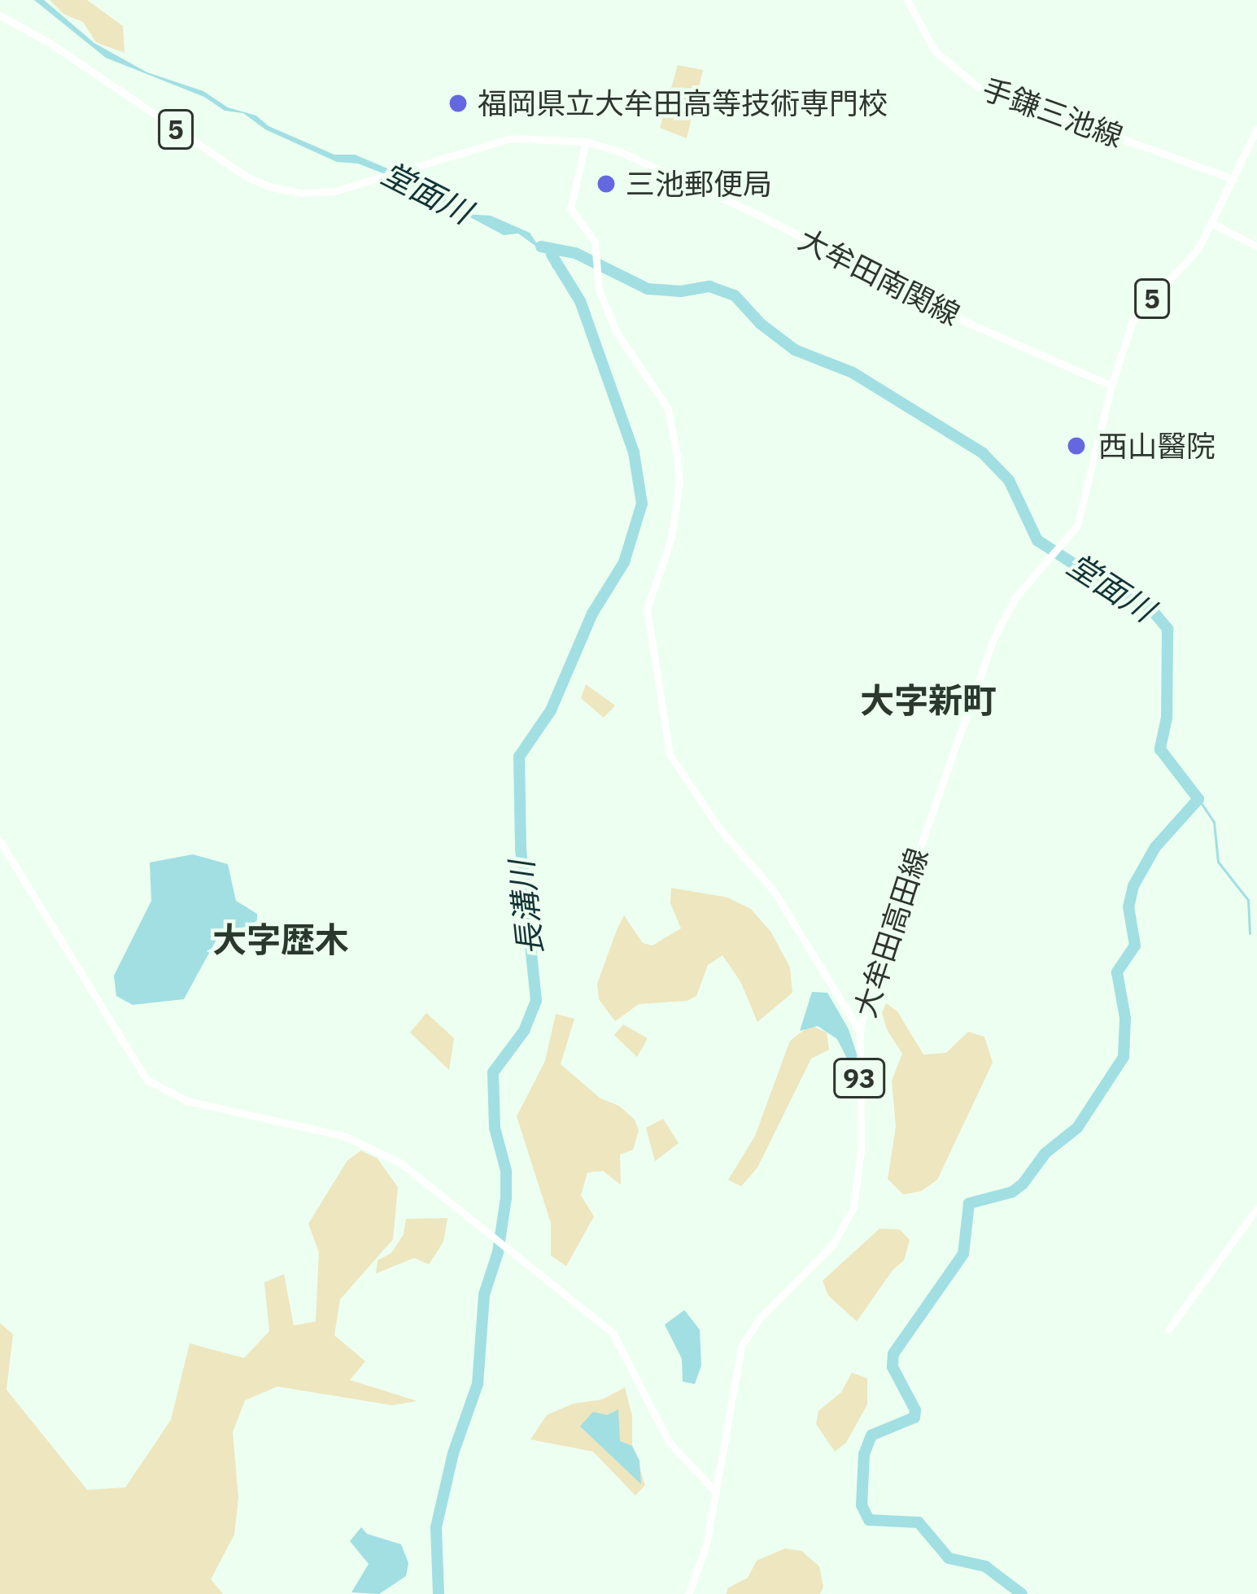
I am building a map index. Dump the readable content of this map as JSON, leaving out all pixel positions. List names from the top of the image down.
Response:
{
  "streets": {
    "main road": [
      "手鎌三池線",
      "5",
      "大牟田南関線",
      "大牟田高田線",
      "93"
    ]
  },
  "crossings": [
    ["5", "大牟田南関線"],
    ["5", "大牟田高田線"],
    ["大牟田南関線", "大牟田高田線"]
  ],
  "districts": ["大字新町", "大字歴木"],
  "water": ["堂面川", "長溝川"],
  "places": ["福岡県立大牟田高等技術専門校", "三池郵便局", "西山醫院"]
}
